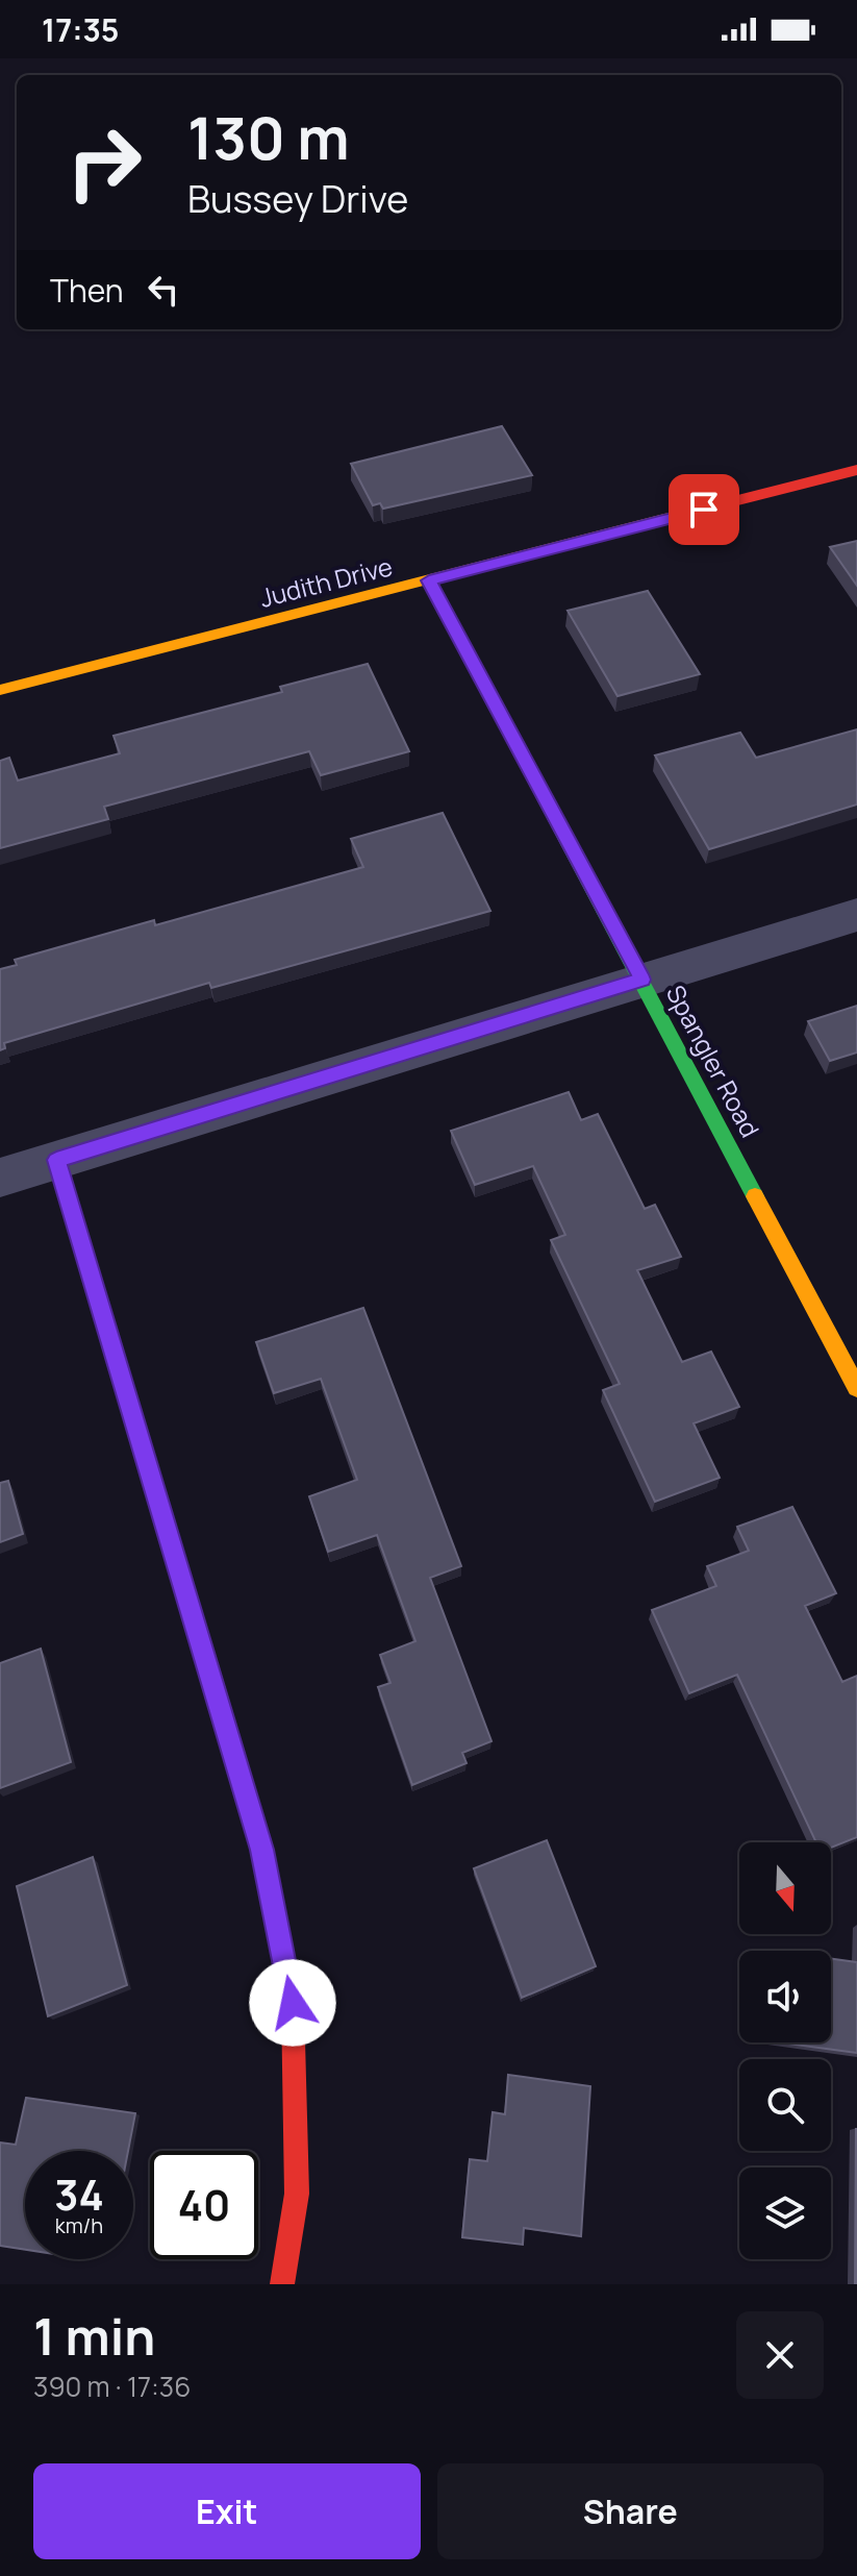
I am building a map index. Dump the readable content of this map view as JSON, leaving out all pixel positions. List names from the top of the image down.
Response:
{
  "streets": {
    "street": ["Judith Drive", "Spangler Road"]
  },
  "crossings": [
    ["Judith Drive", "Spangler Road"]
  ],
  "north": "bottom",
  "page": {
    "status": "17:35",
    "turn": ["130 m", "Bussey Drive"],
    "then": "Then",
    "speed": "34 km/h",
    "limit": "40",
    "heading": ["1 min", "390 m · 17:36"],
    "buttons": ["Exit", "Share"]
  }
}
